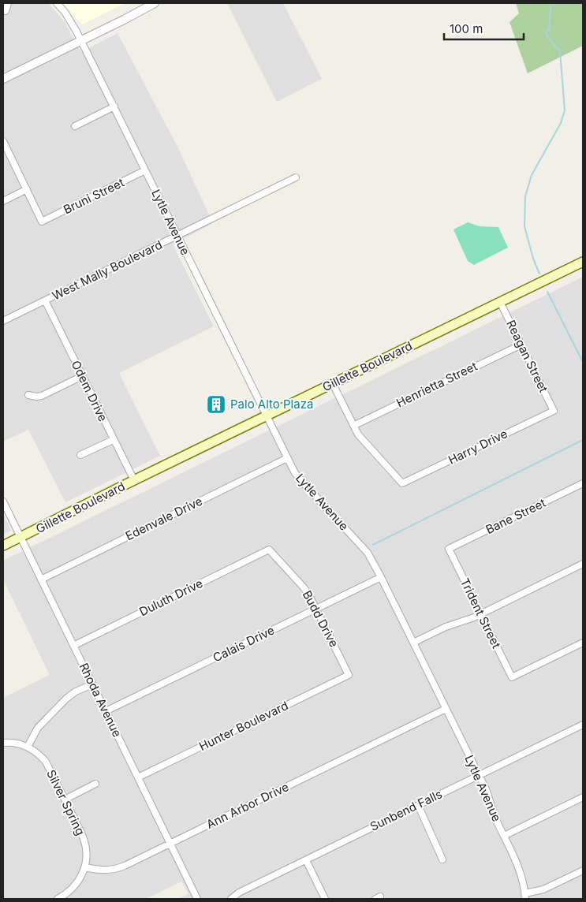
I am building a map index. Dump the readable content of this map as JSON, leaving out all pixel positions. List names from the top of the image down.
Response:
{
  "streets": {
    "main road": ["Gillette Boulevard"],
    "street": [
      "Bruni Street",
      "Lytle Avenue",
      "West Mally Boulevard",
      "Reagan Street",
      "Henrietta Street",
      "Odem Drive",
      "Harry Drive",
      "Bane Street",
      "Edenvale Drive",
      "Duluth Drive",
      "Trident Street",
      "Budd Drive",
      "Calais Drive",
      "Rhoda Avenue",
      "Hunter Boulevard",
      "Silver Spring",
      "Ann Arbor Drive",
      "Sunbend Falls"
    ]
  },
  "crossings": [
    ["Bruni Street", "Lytle Avenue"],
    ["Lytle Avenue", "West Mally Boulevard"],
    ["Lytle Avenue", "Gillette Boulevard"],
    ["Lytle Avenue", "Edenvale Drive"],
    ["Lytle Avenue", "Calais Drive"],
    ["Lytle Avenue", "Ann Arbor Drive"],
    ["Lytle Avenue", "Sunbend Falls"],
    ["West Mally Boulevard", "Odem Drive"],
    ["Reagan Street", "Gillette Boulevard"],
    ["Reagan Street", "Henrietta Street"],
    ["Reagan Street", "Harry Drive"],
    ["Gillette Boulevard", "Odem Drive"],
    ["Gillette Boulevard", "Rhoda Avenue"],
    ["Henrietta Street", "Harry Drive"],
    ["Bane Street", "Trident Street"],
    ["Edenvale Drive", "Rhoda Avenue"],
    ["Duluth Drive", "Budd Drive"],
    ["Duluth Drive", "Rhoda Avenue"],
    ["Budd Drive", "Calais Drive"],
    ["Budd Drive", "Hunter Boulevard"],
    ["Calais Drive", "Rhoda Avenue"],
    ["Rhoda Avenue", "Hunter Boulevard"],
    ["Rhoda Avenue", "Ann Arbor Drive"],
    ["Silver Spring", "Ann Arbor Drive"]
  ],
  "places": {
    "building": ["Palo Alto Plaza"]
  },
  "scale_bar": "100 m"
}
